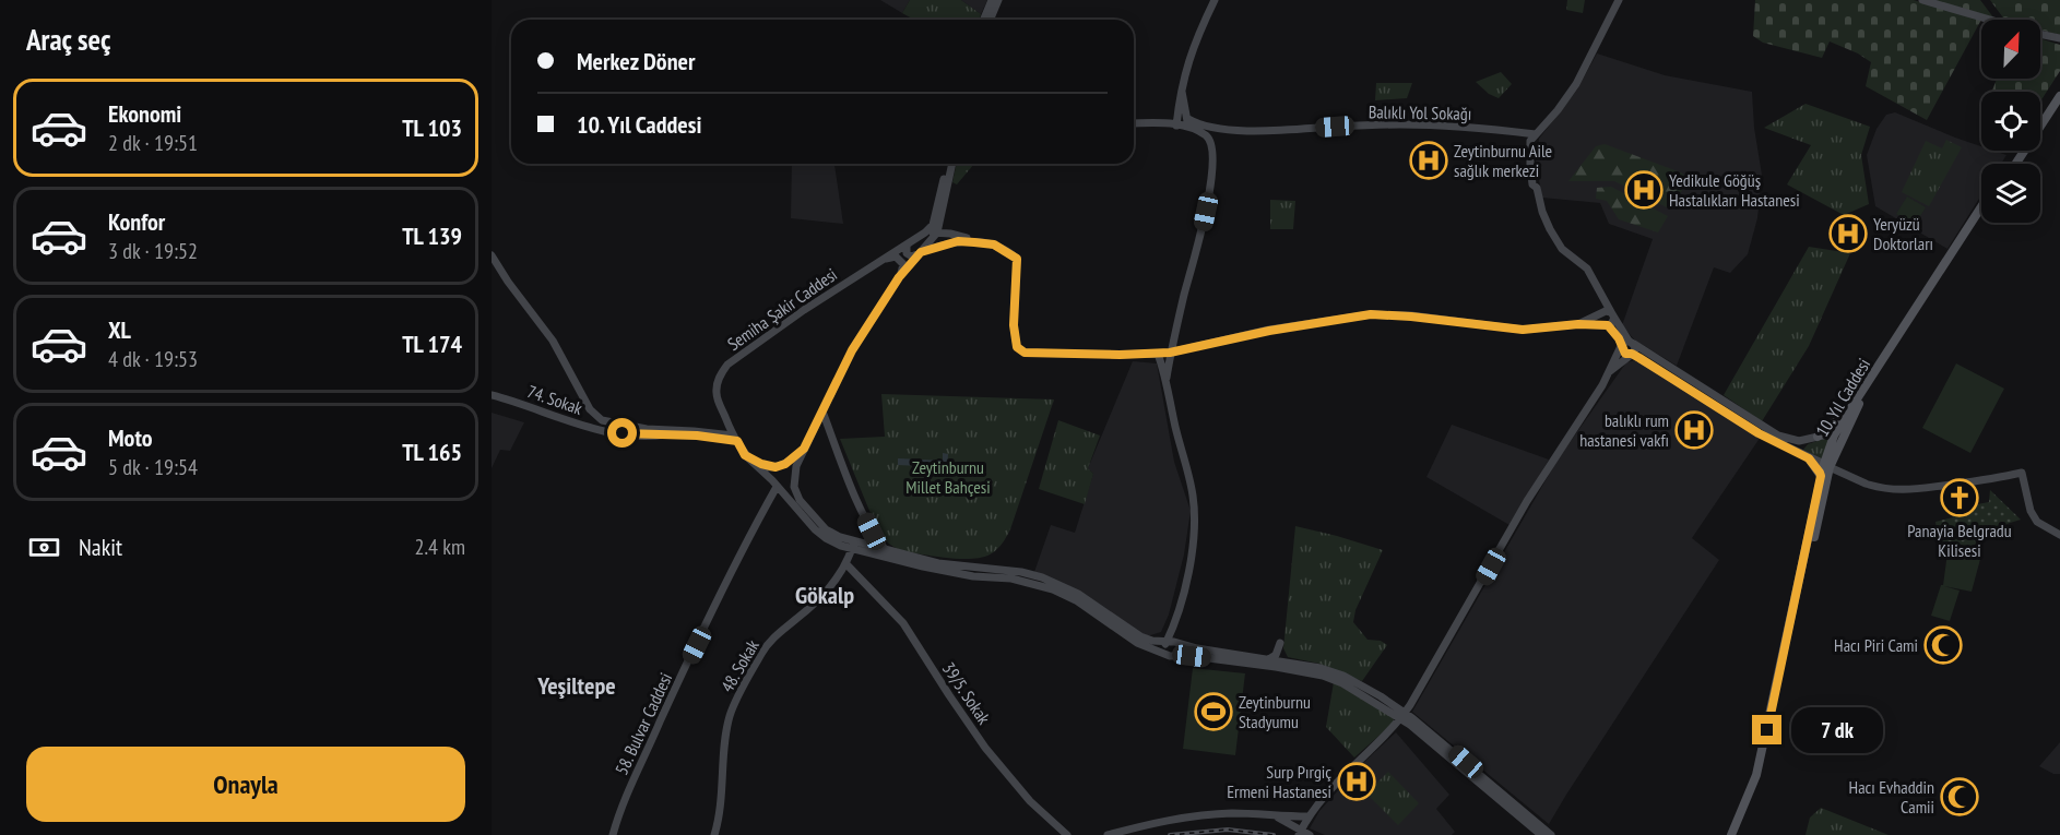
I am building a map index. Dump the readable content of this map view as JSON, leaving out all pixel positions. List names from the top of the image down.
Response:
{
  "streets": {
    "main road": ["10. Yıl Caddesi"],
    "street": [
      "Balıklı Yol Sokağı",
      "Semiha Şakir Caddesi",
      "74. Sokak",
      "48. Sokak",
      "39/5. Sokak",
      "58. Bulvar Caddesi"
    ]
  },
  "crossings": [
    ["Semiha Şakir Caddesi", "74. Sokak"],
    ["Semiha Şakir Caddesi", "48. Sokak"],
    ["Semiha Şakir Caddesi", "58. Bulvar Caddesi"],
    ["48. Sokak", "39/5. Sokak"]
  ],
  "districts": ["Gökalp", "Yeşiltepe"],
  "parks": ["Zeytinburnu Millet Bahçesi"],
  "places": {
    "hospital": [
      "Zeytinburnu Aile sağlık merkezi",
      "Yedikule Göğüş Hastalıkları Hastanesi",
      "Yeryüzü Doktorları",
      "balıklı rum hastanesi vakfı",
      "Surp Pırgiç Ermeni Hastanesi"
    ],
    "church": ["Panayia Belgradu Kilisesi"],
    "mosque": ["Hacı Piri Cami", "Hacı Evhaddin Camii"],
    "sports": ["Zeytinburnu Stadyumu"]
  },
  "north": "top right",
  "page": {
    "heading": "Araç seç",
    "banner": ["Merkez Döner", "10. Yıl Caddesi"],
    "list": [
      {
        "name": "Ekonomi",
        "note": "2 dk · 19:51",
        "value": "TL 103"
      },
      {
        "name": "Konfor",
        "note": "3 dk · 19:52",
        "value": "TL 139"
      },
      {
        "name": "XL",
        "note": "4 dk · 19:53",
        "value": "TL 174"
      },
      {
        "name": "Moto",
        "note": "5 dk · 19:54",
        "value": "TL 165"
      }
    ],
    "pay": ["Nakit", "2.4 km"],
    "bubble": "7 dk",
    "buttons": "Onayla"
  }
}
